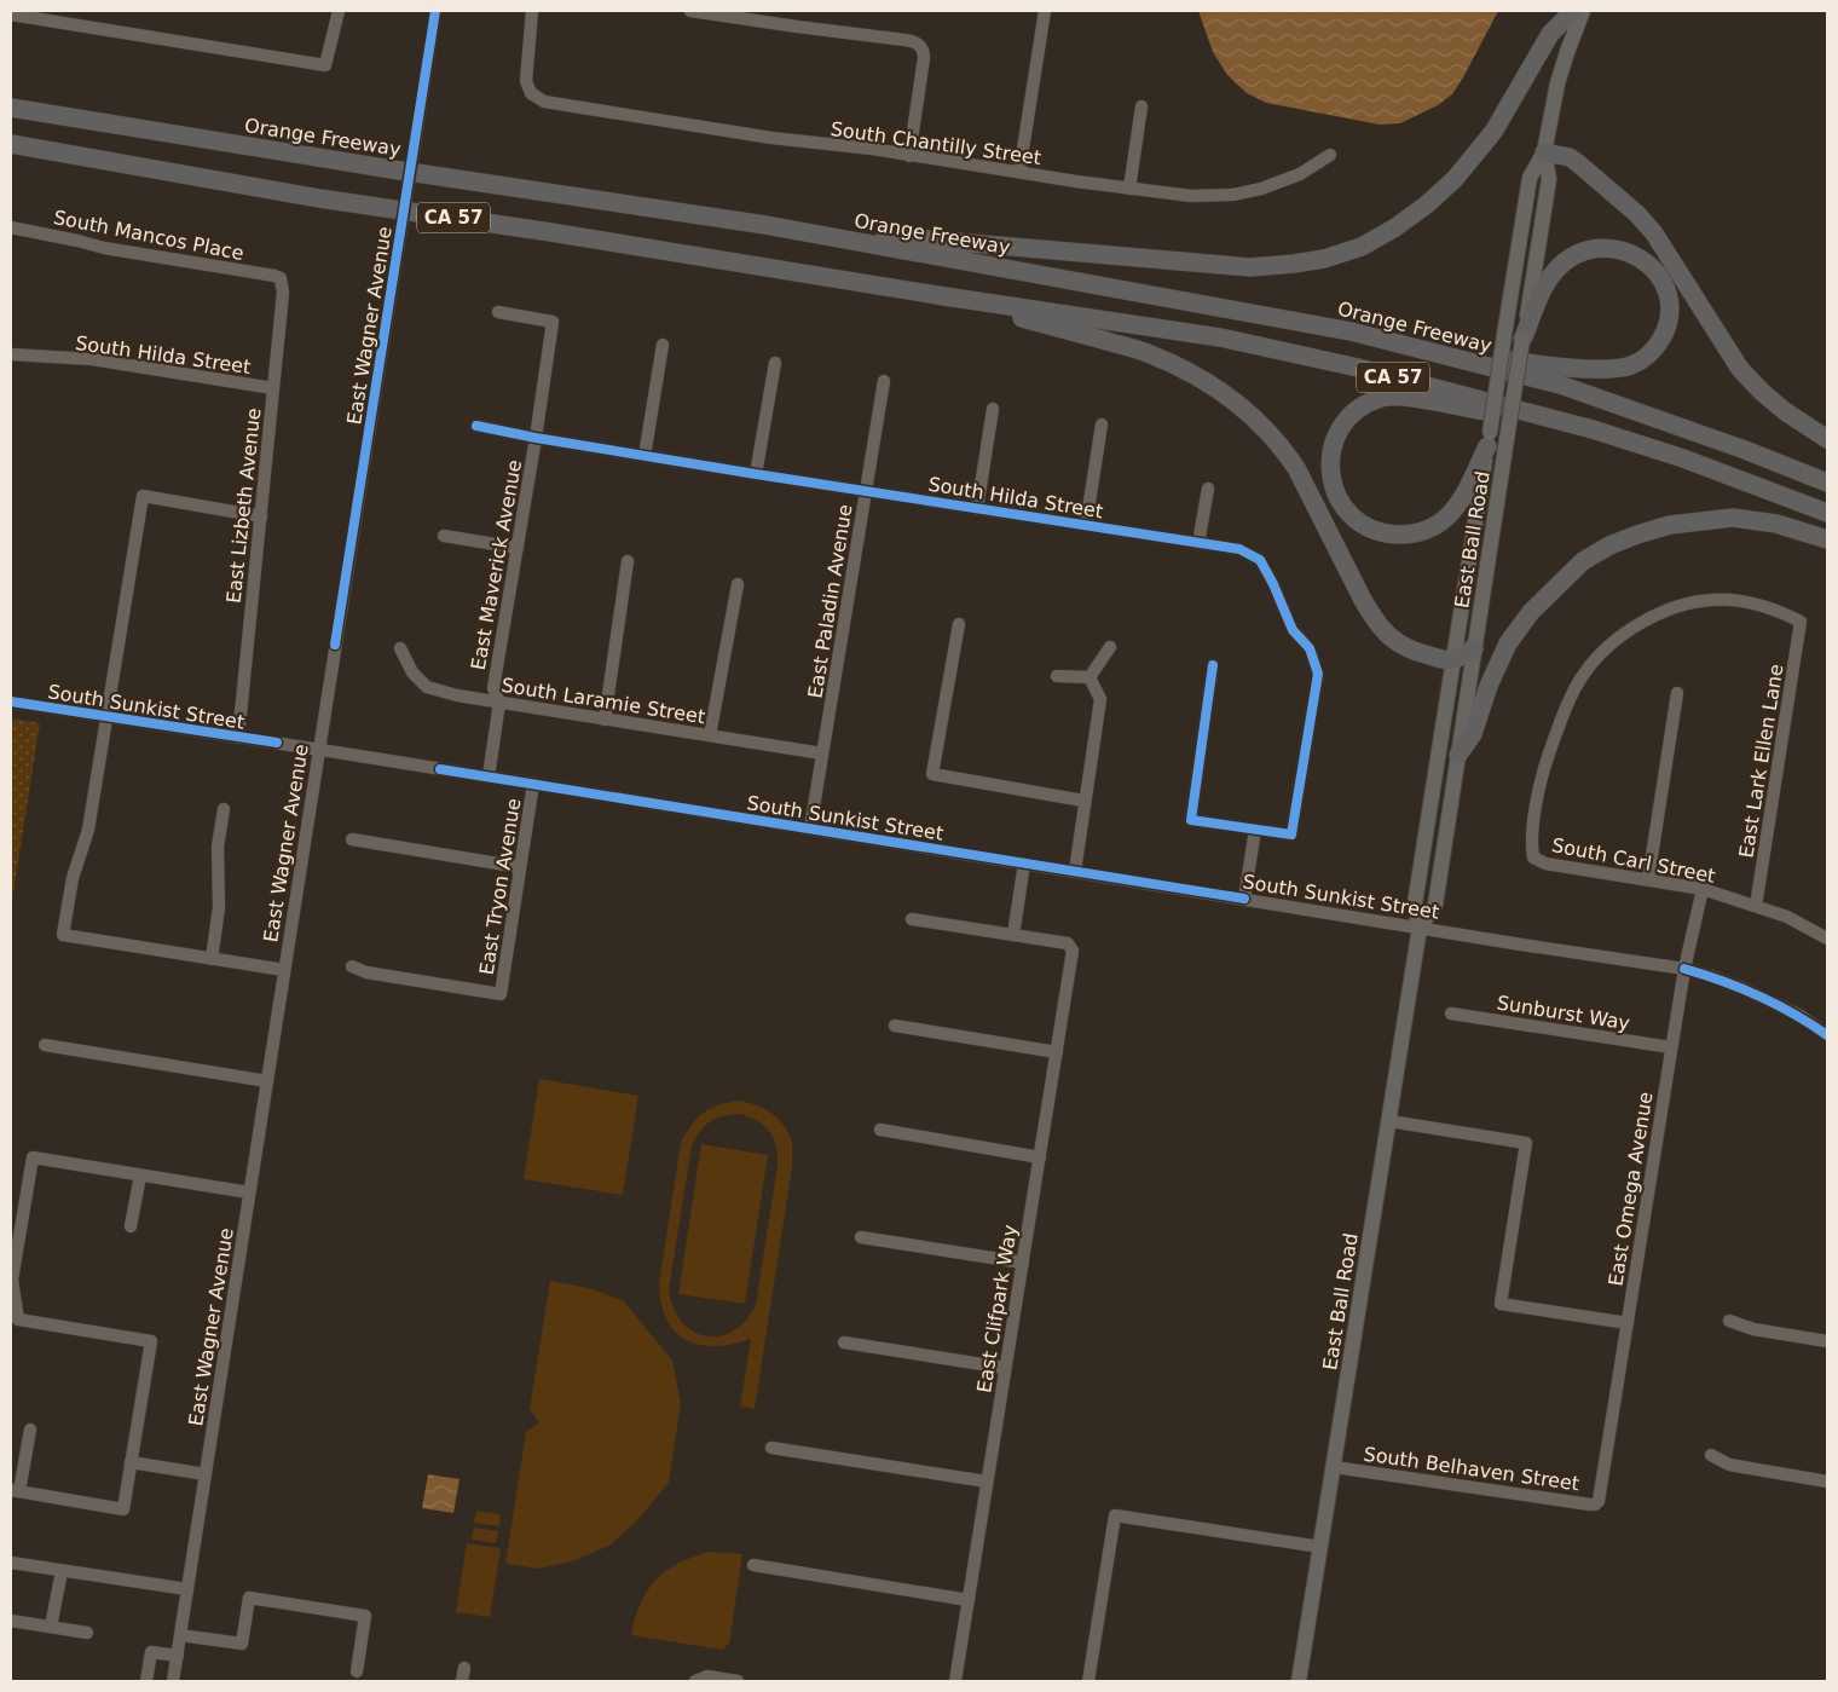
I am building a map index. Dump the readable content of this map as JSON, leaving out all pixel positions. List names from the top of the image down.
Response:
{
  "streets": {
    "highway": ["Orange Freeway", "CA 57"],
    "main road": ["East Ball Road"],
    "street": [
      "South Chantilly Street",
      "South Mancos Place",
      "East Wagner Avenue",
      "South Hilda Street",
      "East Lizbeth Avenue",
      "East Maverick Avenue",
      "East Paladin Avenue",
      "South Laramie Street",
      "South Sunkist Street",
      "East Lark Ellen Lane",
      "South Carl Street",
      "East Tryon Avenue",
      "Sunburst Way",
      "East Omega Avenue",
      "East Clifpark Way",
      "South Belhaven Street"
    ]
  },
  "crossings": [
    ["South Mancos Place", "East Lizbeth Avenue"],
    ["East Wagner Avenue", "South Sunkist Street"],
    ["South Hilda Street", "East Lizbeth Avenue"],
    ["South Hilda Street", "East Maverick Avenue"],
    ["South Hilda Street", "East Paladin Avenue"],
    ["East Lizbeth Avenue", "South Sunkist Street"],
    ["East Ball Road", "South Sunkist Street"],
    ["East Ball Road", "South Belhaven Street"],
    ["East Maverick Avenue", "South Laramie Street"],
    ["East Maverick Avenue", "South Sunkist Street"],
    ["East Paladin Avenue", "South Laramie Street"],
    ["East Paladin Avenue", "South Sunkist Street"],
    ["South Sunkist Street", "East Tryon Avenue"],
    ["South Sunkist Street", "East Omega Avenue"],
    ["East Lark Ellen Lane", "South Carl Street"],
    ["South Carl Street", "East Omega Avenue"],
    ["Sunburst Way", "East Omega Avenue"],
    ["East Omega Avenue", "South Belhaven Street"]
  ]
}
